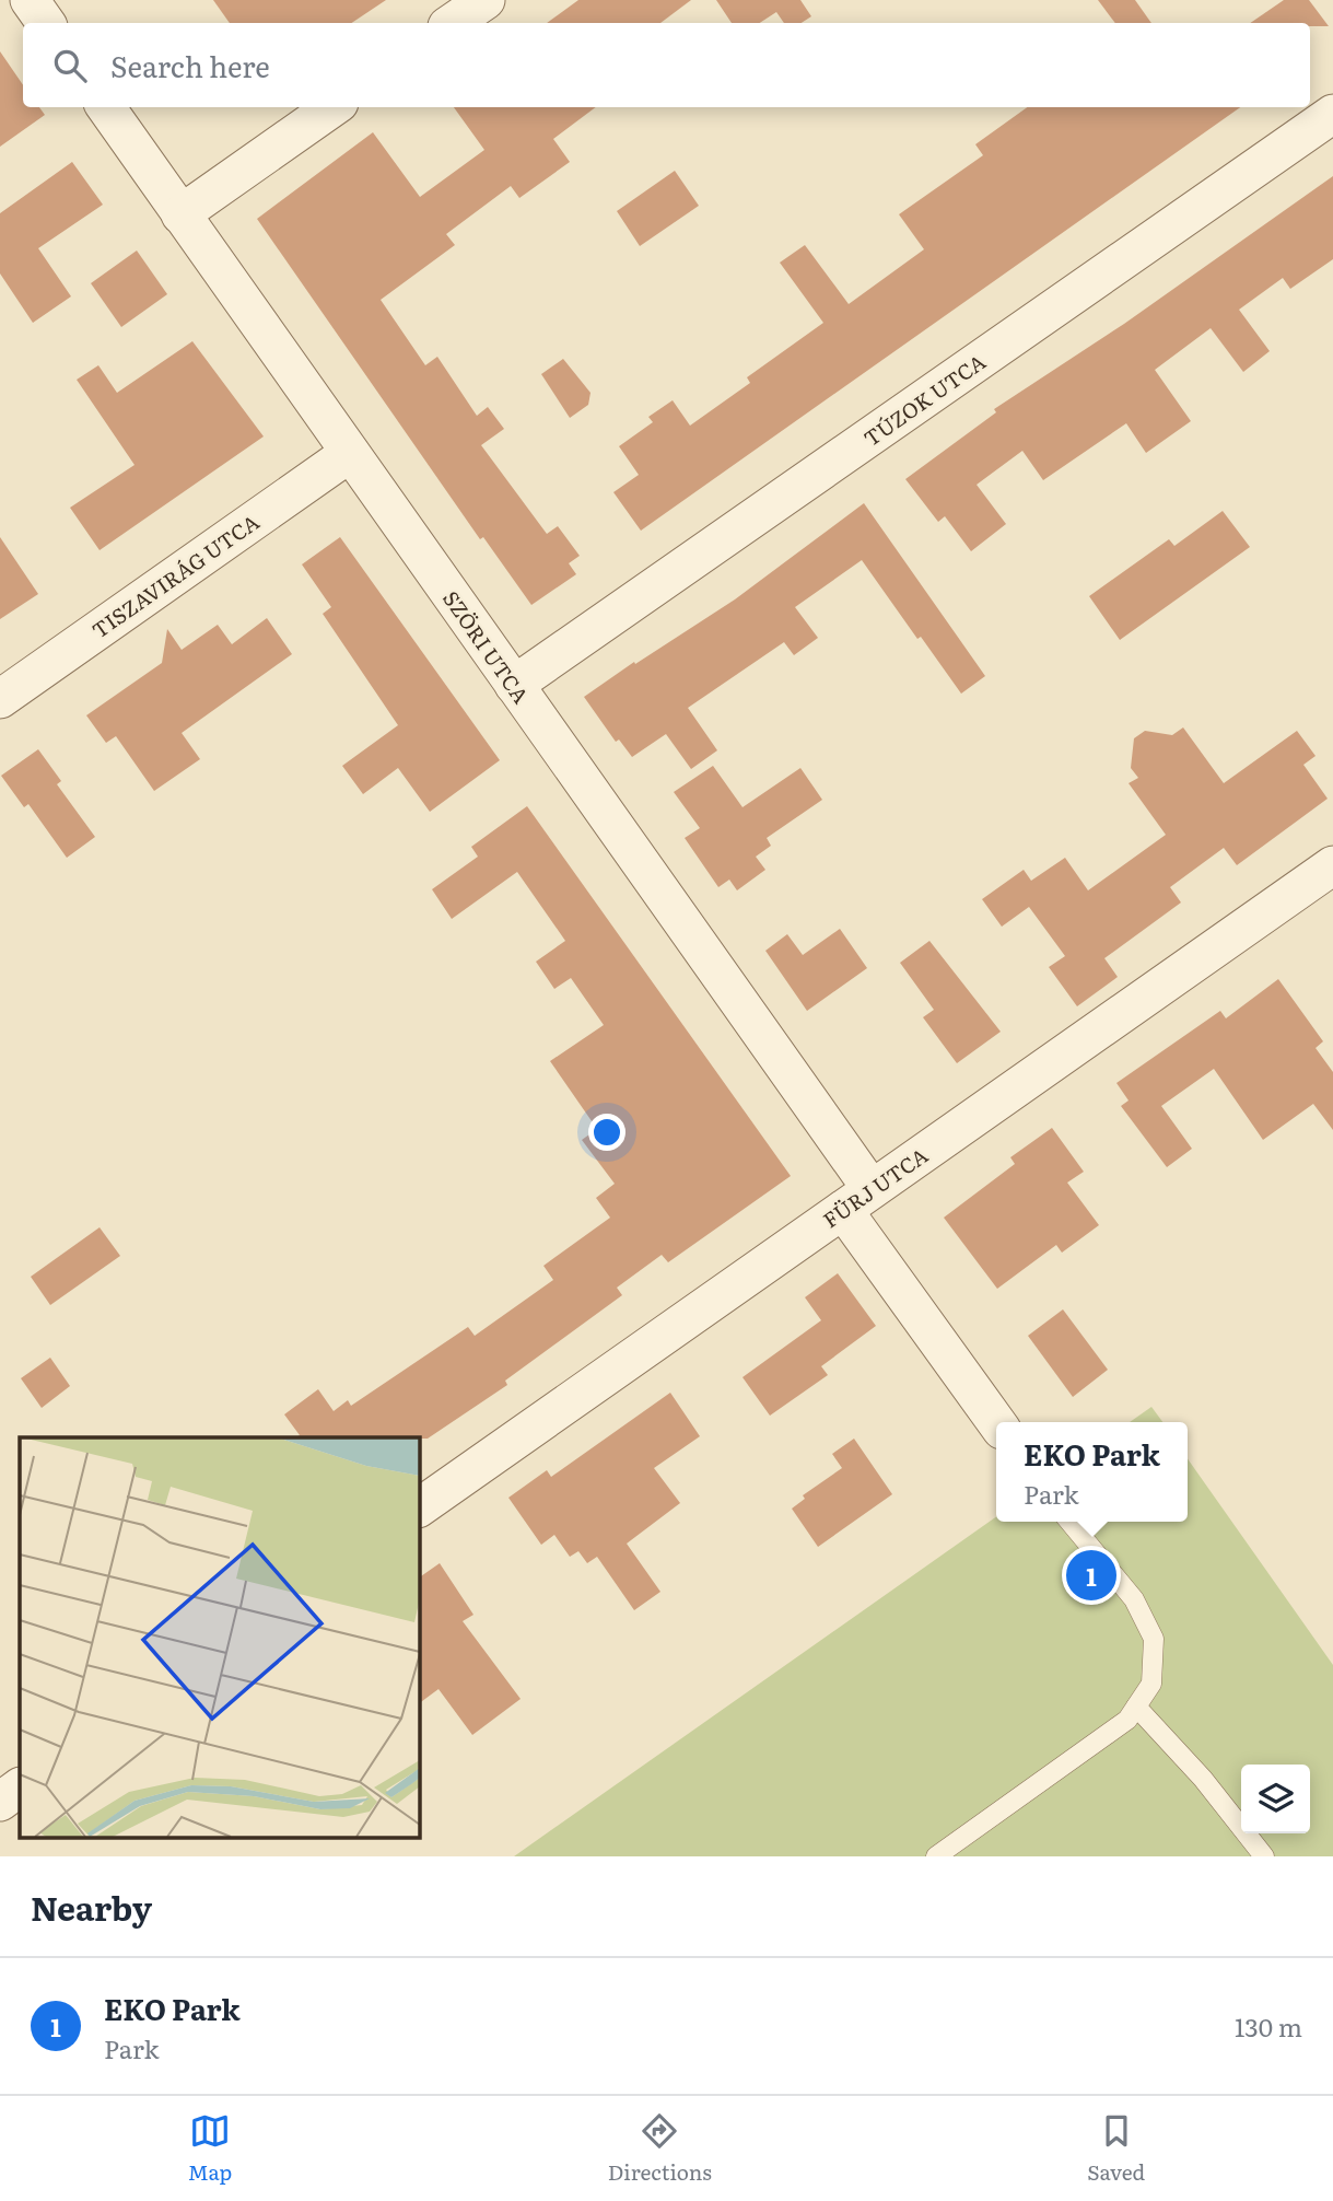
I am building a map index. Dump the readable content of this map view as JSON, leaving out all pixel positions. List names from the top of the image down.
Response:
{
  "streets": {
    "street": [
      "TÚZOK UTCA",
      "TISZAVIRÁG UTCA",
      "SZÖRI UTCA",
      "FÜRJ UTCA"
    ]
  },
  "crossings": [
    ["TÚZOK UTCA", "SZÖRI UTCA"],
    ["TISZAVIRÁG UTCA", "SZÖRI UTCA"],
    ["SZÖRI UTCA", "FÜRJ UTCA"]
  ],
  "page": {
    "search": "Search here",
    "popup": ["EKO Park", "Park"],
    "pins": "1",
    "heading": "Nearby",
    "list": [
      {
        "mark": "1",
        "name": "EKO Park",
        "note": "Park",
        "value": "130 m"
      }
    ],
    "nav": ["Map", "Directions", "Saved"]
  }
}
